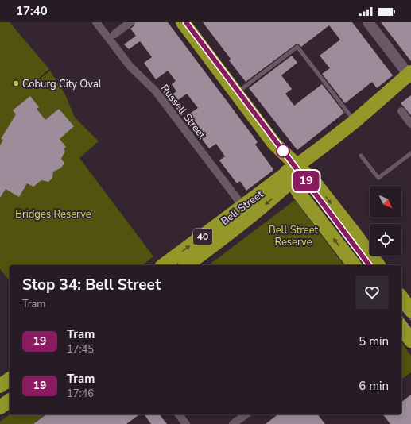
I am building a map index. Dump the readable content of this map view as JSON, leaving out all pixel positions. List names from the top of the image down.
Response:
{
  "streets": {
    "highway": ["Bell Street", "40"],
    "street": ["Russell Street"]
  },
  "crossings": [
    ["Russell Street", "Bell Street"]
  ],
  "parks": ["Bridges Reserve", "Bell Street Reserve"],
  "places": ["Coburg City Oval"],
  "lines": ["tram line 19"],
  "north": "bottom right",
  "page": {
    "status": "17:40",
    "on_map": "19",
    "heading": ["Stop 34: Bell Street", "Tram"],
    "list": [
      {
        "mark": "19",
        "name": "Tram",
        "note": "17:45",
        "value": "5 min"
      },
      {
        "mark": "19",
        "name": "Tram",
        "note": "17:46",
        "value": "6 min"
      }
    ]
  }
}
